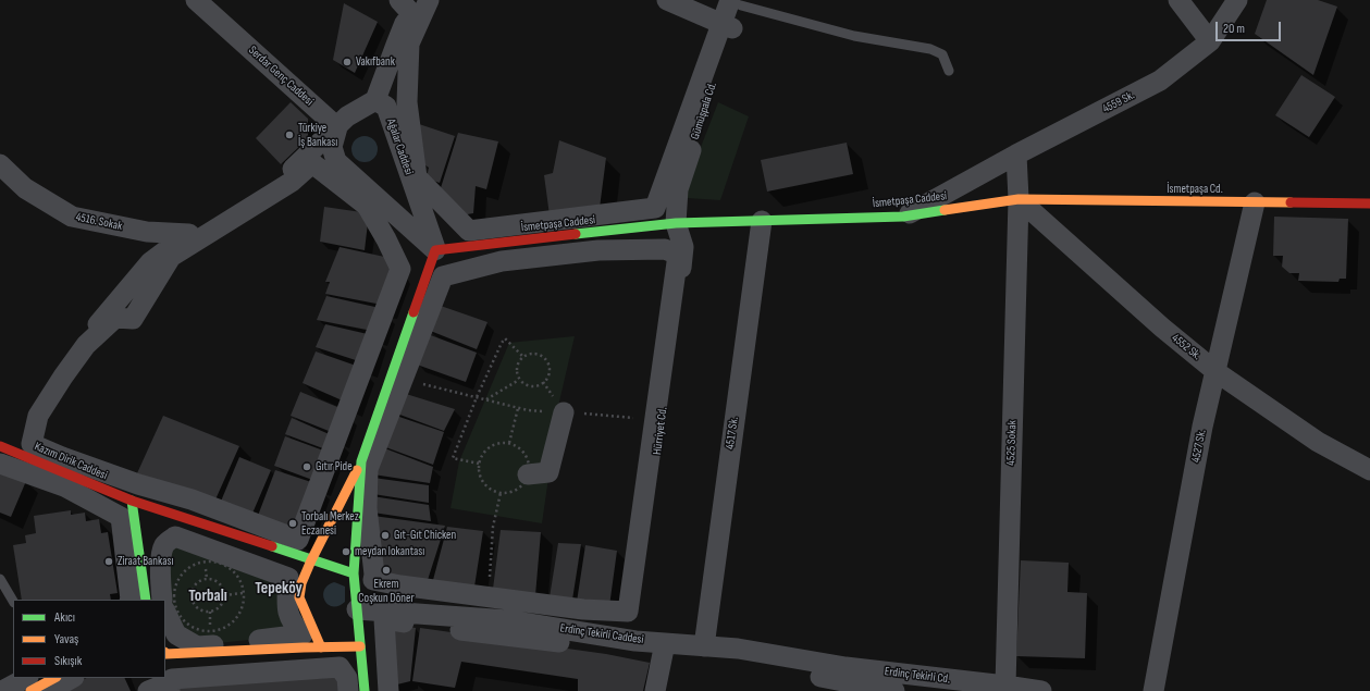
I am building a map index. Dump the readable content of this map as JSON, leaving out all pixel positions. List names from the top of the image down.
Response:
{
  "streets": {
    "main road": ["İsmetpaşa Cd.", "İsmetpaşa Caddesi", "Kazım Dirik Caddesi"],
    "street": [
      "Serdar Genç Caddesi",
      "4559 Sk.",
      "Gümüşpala Cd.",
      "Ağalar Caddesi",
      "4516. Sokak",
      "4552 Sk.",
      "Hürriyet Cd.",
      "4517 Sk.",
      "4525 Sokak",
      "4527 Sk.",
      "Erdinç Tekirli Caddesi",
      "Erdinç Tekirli Cd."
    ]
  },
  "crossings": [
    ["4559 Sk.", "İsmetpaşa Caddesi"],
    ["Gümüşpala Cd.", "İsmetpaşa Caddesi"],
    ["Gümüşpala Cd.", "Hürriyet Cd."],
    ["Ağalar Caddesi", "İsmetpaşa Caddesi"],
    ["İsmetpaşa Cd.", "İsmetpaşa Caddesi"],
    ["İsmetpaşa Cd.", "4552 Sk."],
    ["İsmetpaşa Cd.", "4525 Sokak"],
    ["İsmetpaşa Cd.", "4527 Sk."],
    ["İsmetpaşa Caddesi", "4552 Sk."],
    ["İsmetpaşa Caddesi", "Hürriyet Cd."],
    ["İsmetpaşa Caddesi", "4517 Sk."],
    ["İsmetpaşa Caddesi", "4525 Sokak"],
    ["4552 Sk.", "4525 Sokak"],
    ["4552 Sk.", "4527 Sk."],
    ["Hürriyet Cd.", "Erdinç Tekirli Caddesi"],
    ["4517 Sk.", "Erdinç Tekirli Caddesi"],
    ["4525 Sokak", "Erdinç Tekirli Cd."],
    ["Erdinç Tekirli Caddesi", "Erdinç Tekirli Cd."]
  ],
  "districts": ["Tepeköy", "Torbalı"],
  "places": [
    "Vakıfbank",
    "Türkiye İş Bankası",
    "Gıtır Pide",
    "Torbalı Merkez Eczanesi",
    "Gıt-Gıt Chicken",
    "meydan lokantası",
    "Ziraat Bankası",
    "Ekrem Coşkun Döner"
  ],
  "legend": ["Akıcı", "Yavaş", "Sıkışık"],
  "scale_bar": "20 m"
}
